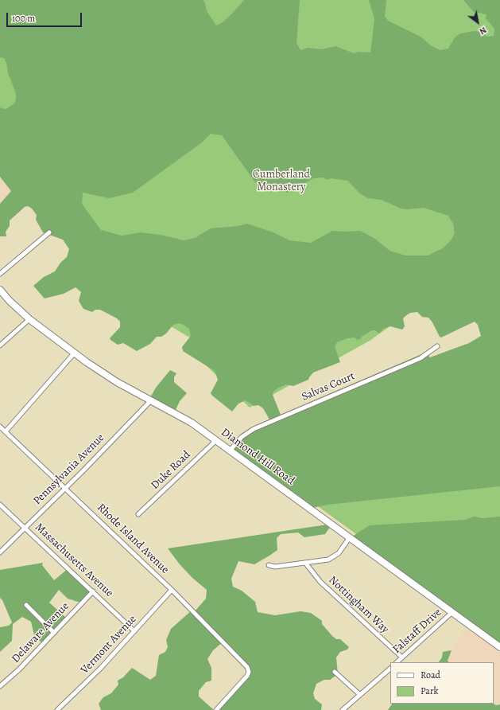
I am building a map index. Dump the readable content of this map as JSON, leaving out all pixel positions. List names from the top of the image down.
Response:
{
  "streets": {
    "main road": ["Diamond Hill Road"],
    "street": [
      "Salvas Court",
      "Pennsylvania Avenue",
      "Duke Road",
      "Rhode Island Avenue",
      "Massachusetts Avenue",
      "Nottingham Way",
      "Falstaff Drive",
      "Delaware Avenue",
      "Vermont Avenue"
    ]
  },
  "crossings": [
    ["Salvas Court", "Diamond Hill Road"],
    ["Diamond Hill Road", "Pennsylvania Avenue"],
    ["Diamond Hill Road", "Duke Road"],
    ["Diamond Hill Road", "Falstaff Drive"],
    ["Pennsylvania Avenue", "Rhode Island Avenue"],
    ["Pennsylvania Avenue", "Massachusetts Avenue"],
    ["Rhode Island Avenue", "Vermont Avenue"],
    ["Massachusetts Avenue", "Delaware Avenue"],
    ["Massachusetts Avenue", "Vermont Avenue"],
    ["Nottingham Way", "Falstaff Drive"]
  ],
  "parks": ["Cumberland Monastery"],
  "legend": ["Road", "Park"],
  "scale_bar": "100 m",
  "north": "bottom right"
}
